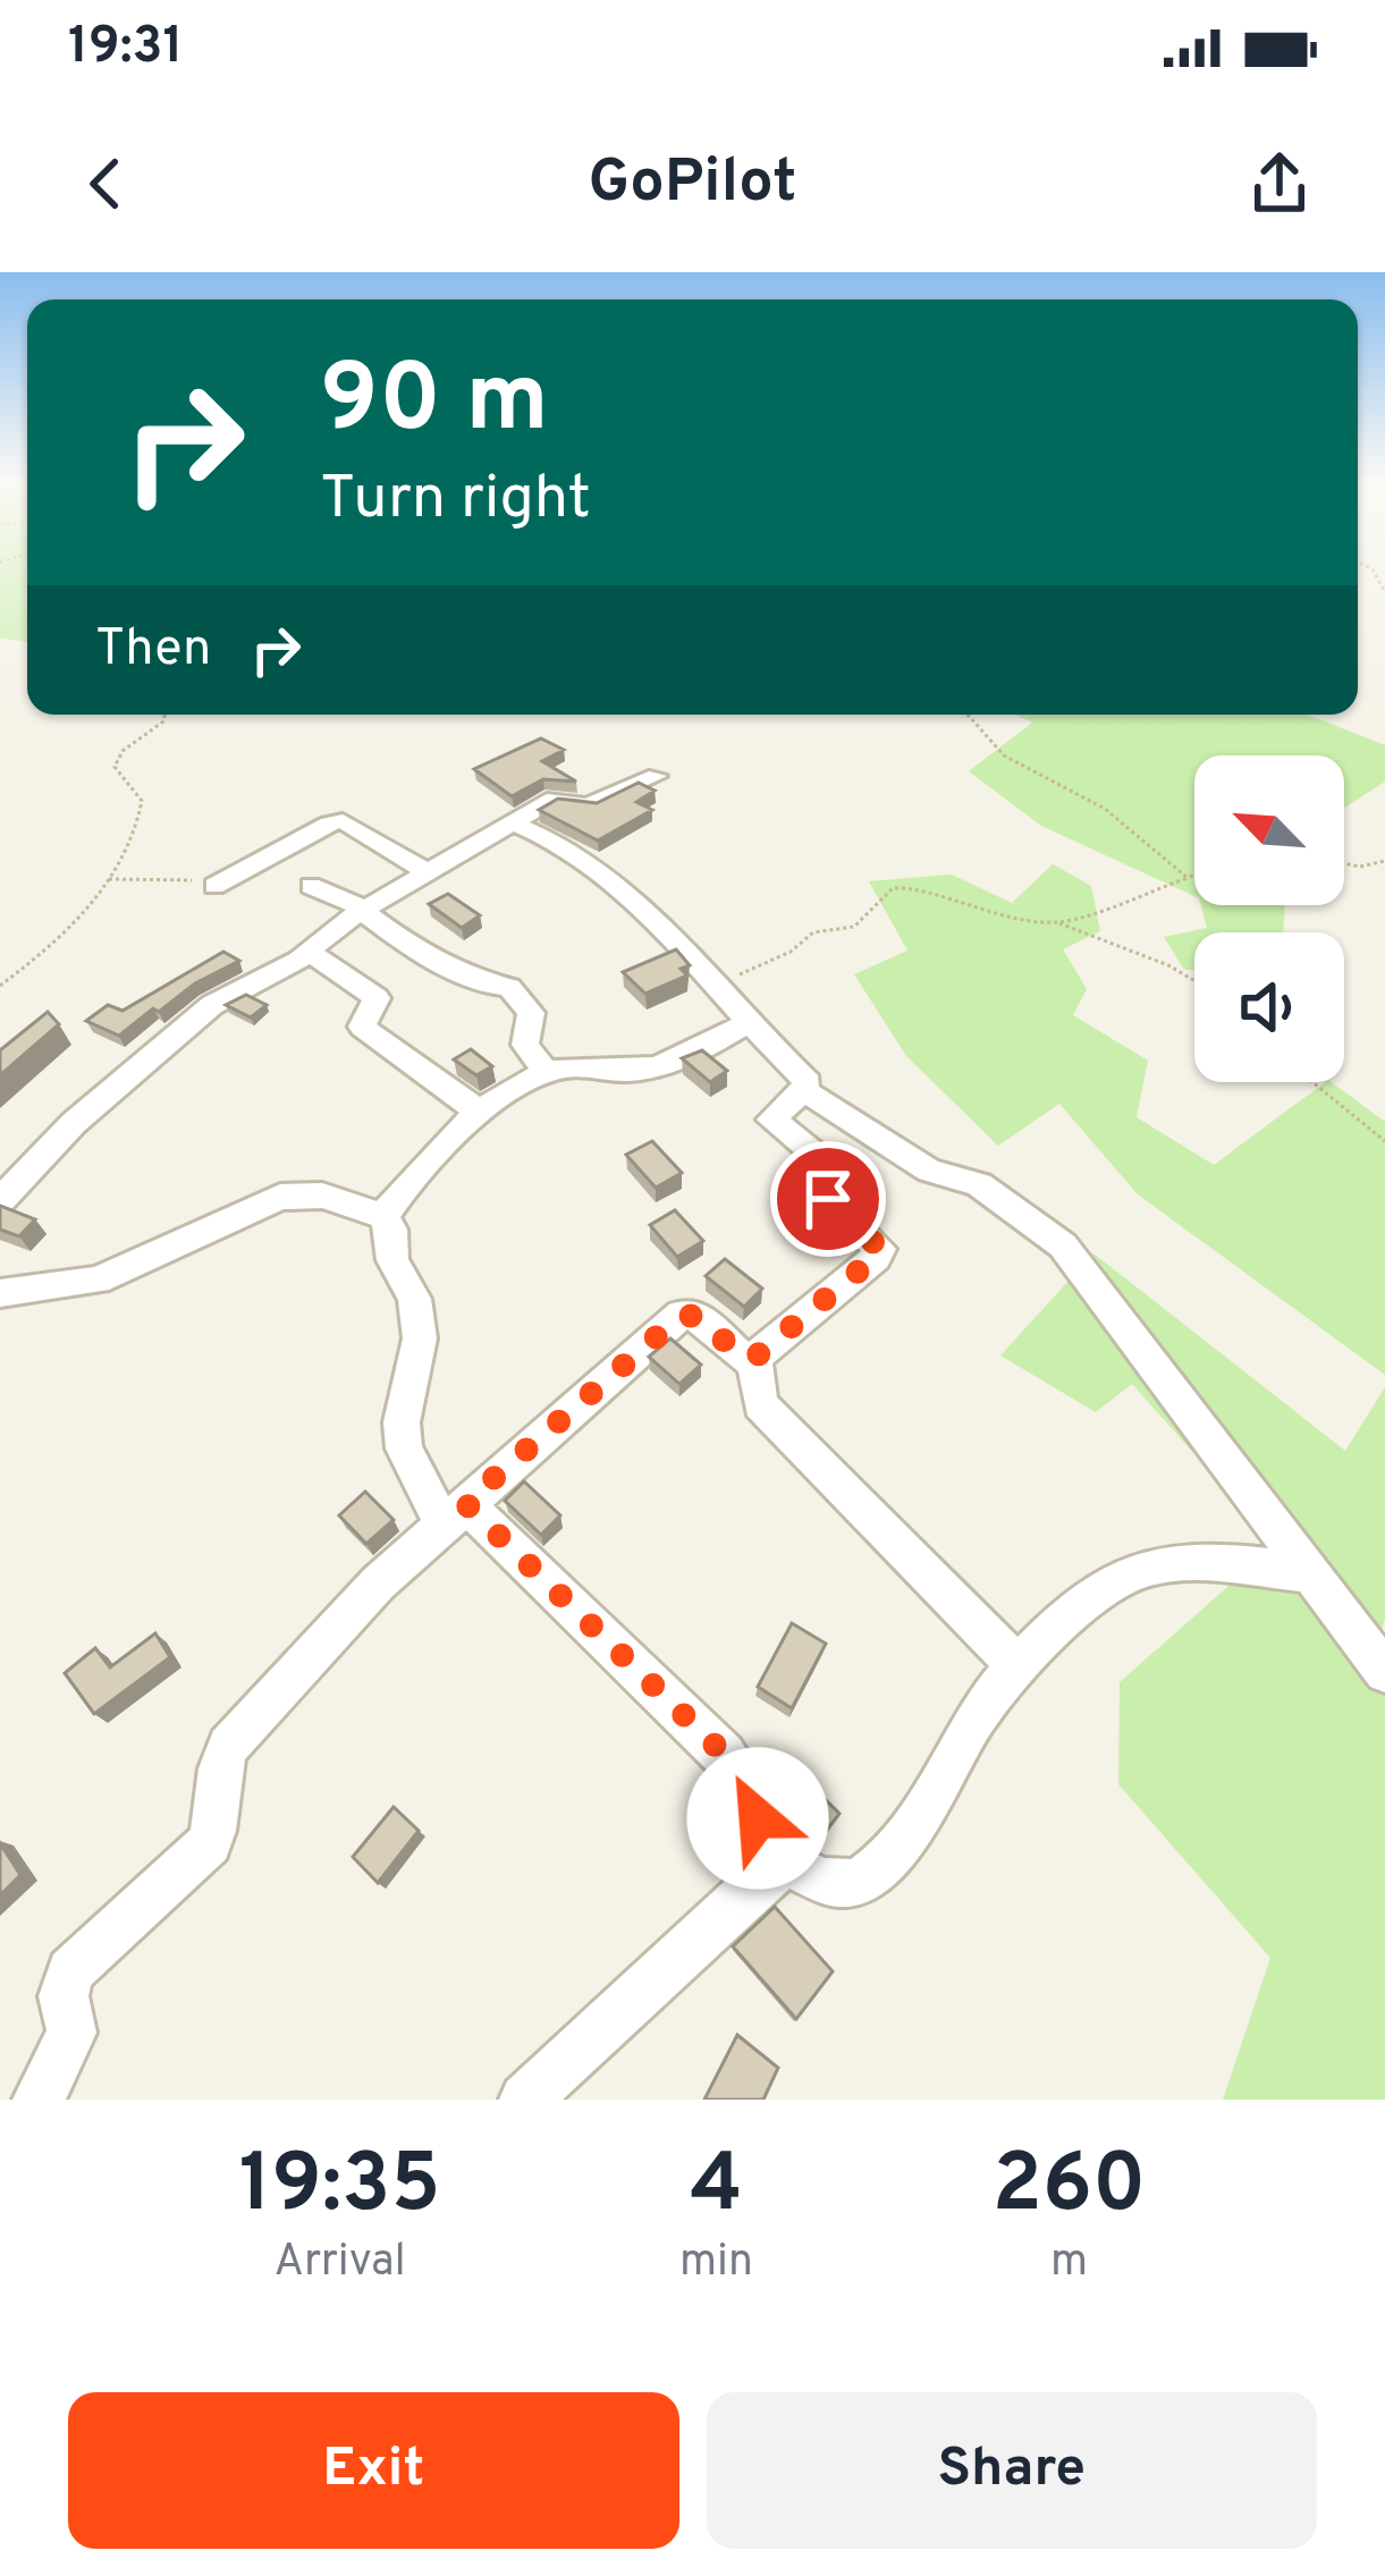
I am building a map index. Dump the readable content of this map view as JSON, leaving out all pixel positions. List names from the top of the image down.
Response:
{
  "north": "top left",
  "page": {
    "status": "19:31",
    "header": "GoPilot",
    "turn": ["90 m", "Turn right"],
    "then": "Then",
    "eta": [
      "19:35",
      "Arrival",
      "4",
      "min",
      "260",
      "m"
    ],
    "buttons": ["Exit", "Share"]
  }
}
